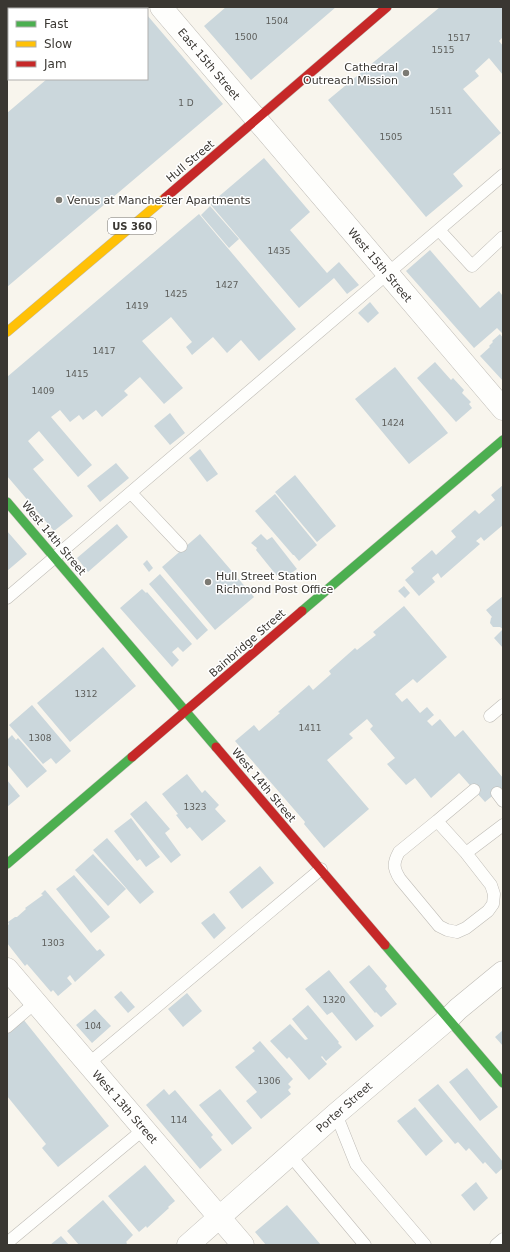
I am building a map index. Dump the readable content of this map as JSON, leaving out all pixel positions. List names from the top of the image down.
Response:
{
  "streets": {
    "street": [
      "East 15th Street",
      "Hull Street",
      "US 360",
      "West 15th Street",
      "West 14th Street",
      "Bainbridge Street",
      "West 13th Street",
      "Porter Street"
    ]
  },
  "crossings": [
    ["East 15th Street", "Hull Street"],
    ["East 15th Street", "West 15th Street"],
    ["Hull Street", "West 15th Street"],
    ["West 14th Street", "Bainbridge Street"],
    ["West 14th Street", "Porter Street"],
    ["West 13th Street", "Porter Street"]
  ],
  "places": ["Cathedral Outreach Mission", "Venus at Manchester Apartments", "Hull Street Station Richmond Post Office"],
  "house_numbers": [
    "1504",
    "1500",
    "1517",
    "1515",
    "1 D",
    "1511",
    "1505",
    "1435",
    "1427",
    "1425",
    "1419",
    "1417",
    "1415",
    "1409",
    "1424",
    "1312",
    "1411",
    "1308",
    "1323",
    "1303",
    "1320",
    "104",
    "1306",
    "114"
  ],
  "legend": ["Fast", "Slow", "Jam"]
}
